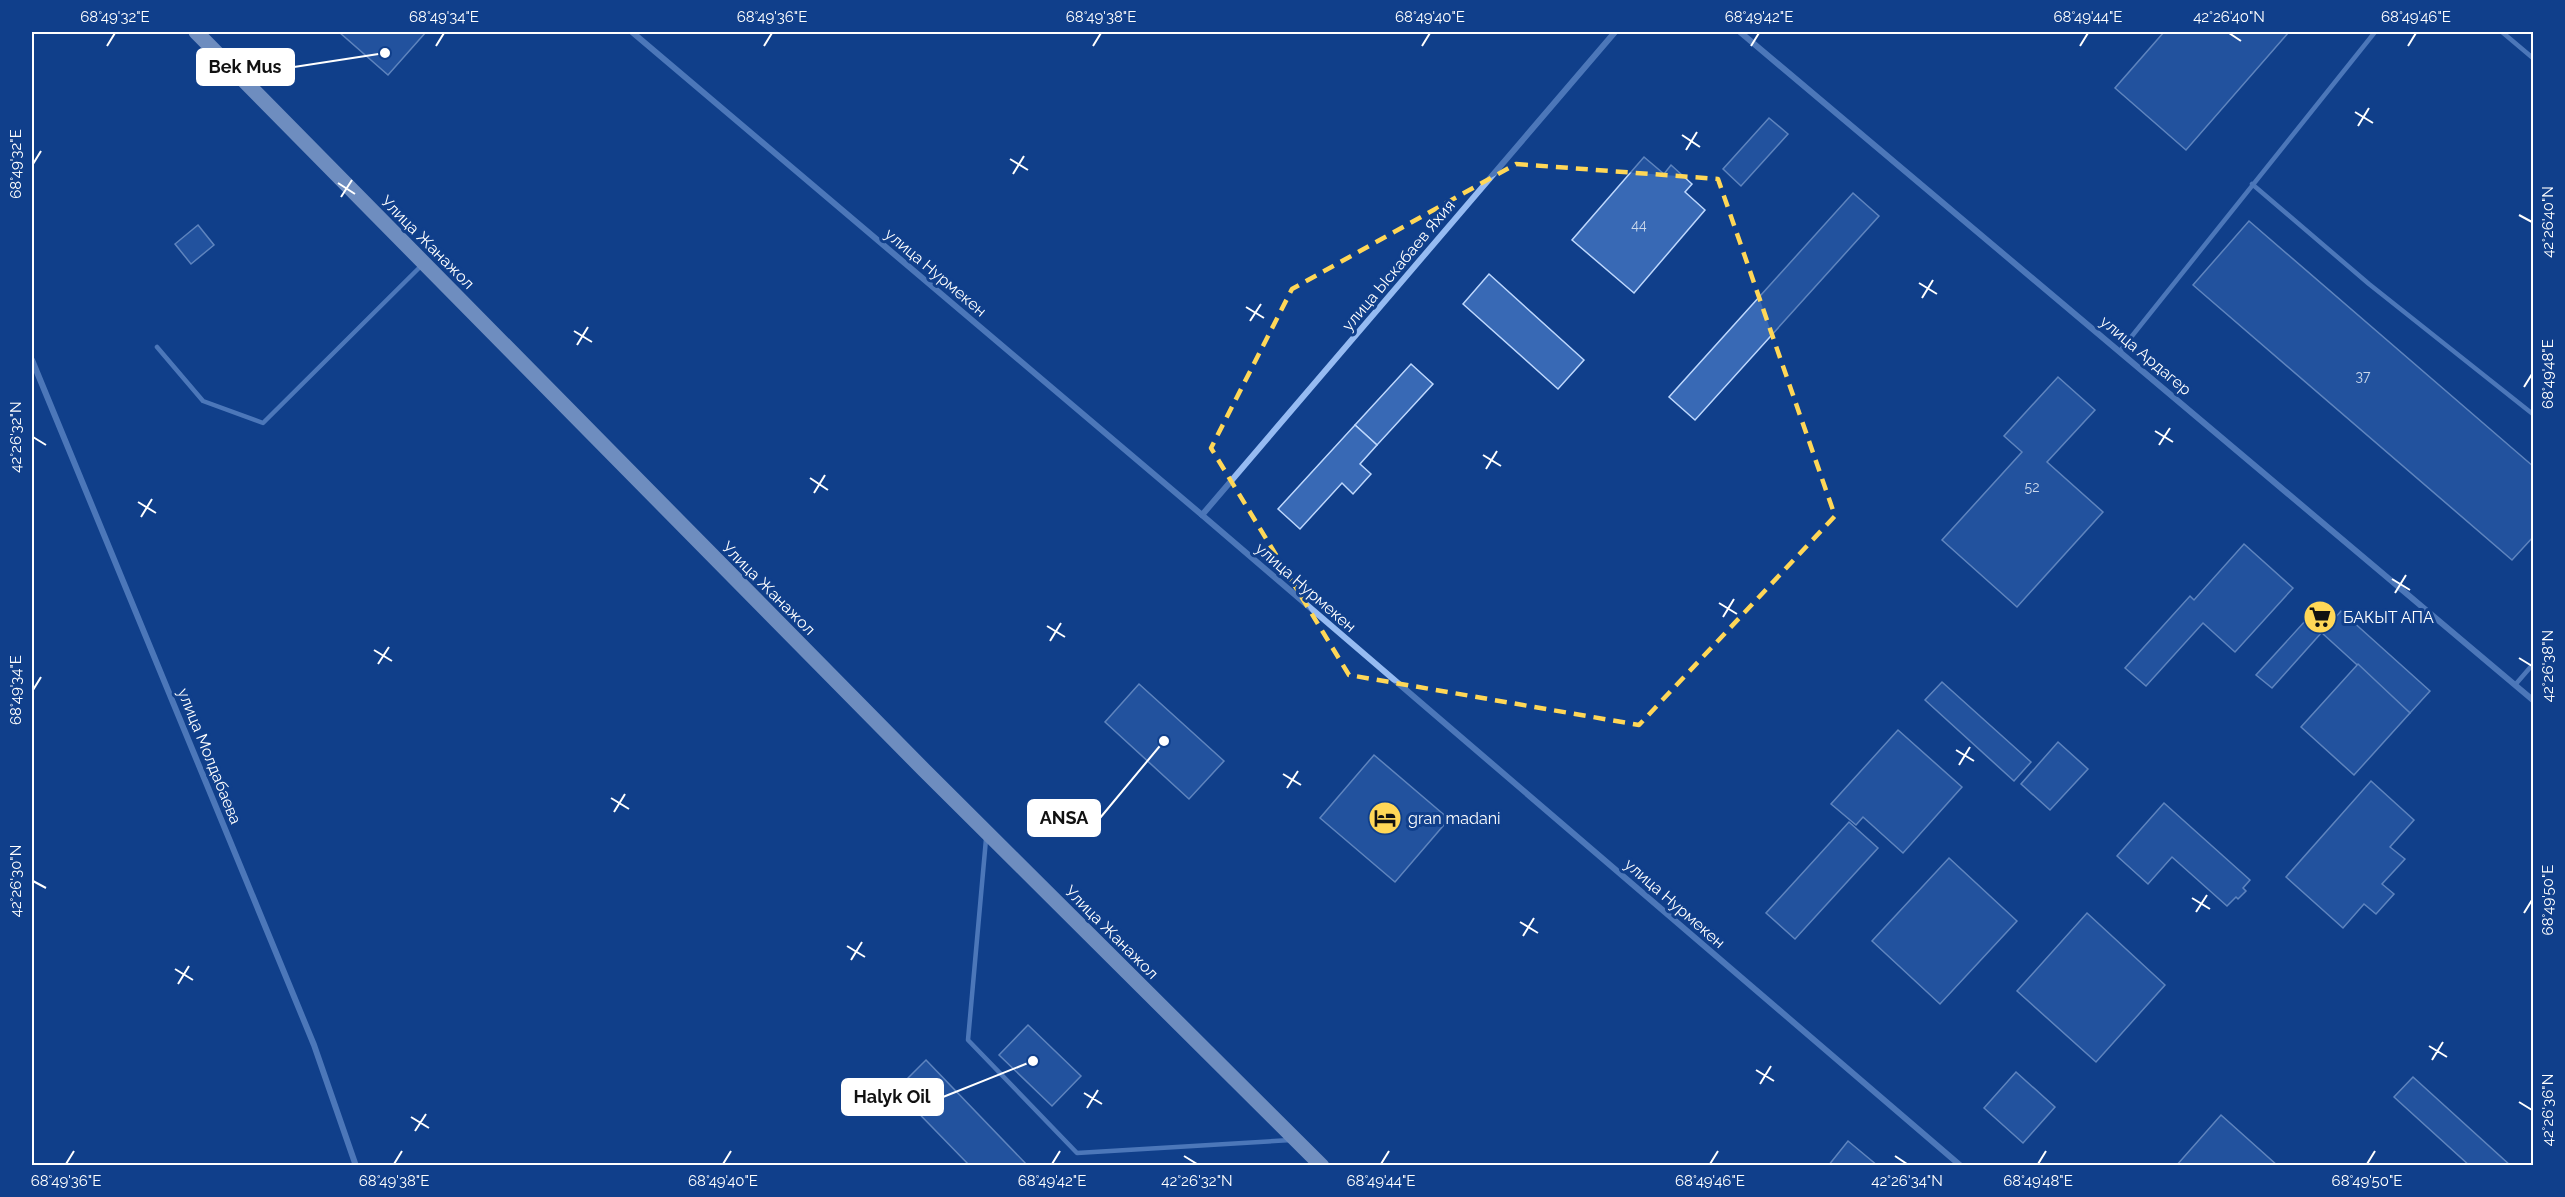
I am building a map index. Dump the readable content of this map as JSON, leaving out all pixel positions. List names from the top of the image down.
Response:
{
  "streets": {
    "main road": ["Улица Жанажол"],
    "street": [
      "улица Ыскабаев Яхия",
      "улица Нурмекен",
      "улица Ардагер",
      "улица Молдабаева"
    ]
  },
  "crossings": [
    ["улица Ыскабаев Яхия", "улица Нурмекен"]
  ],
  "places": {
    "other": ["Bek Mus", "ANSA", "Halyk Oil"],
    "supermarket": ["БАКЫТ АПА"],
    "hotel": ["gran madani"]
  },
  "house_numbers": ["44", "37", "52"],
  "coordinates": [
    "68°49'32\"E",
    "68°49'34\"E",
    "68°49'36\"E",
    "68°49'38\"E",
    "68°49'40\"E",
    "68°49'42\"E",
    "68°49'44\"E",
    "42°26'40\"N",
    "68°49'46\"E",
    "68°49'48\"E",
    "42°26'32\"N",
    "42°26'38\"N",
    "42°26'30\"N",
    "68°49'50\"E",
    "42°26'36\"N",
    "42°26'34\"N"
  ]
}
